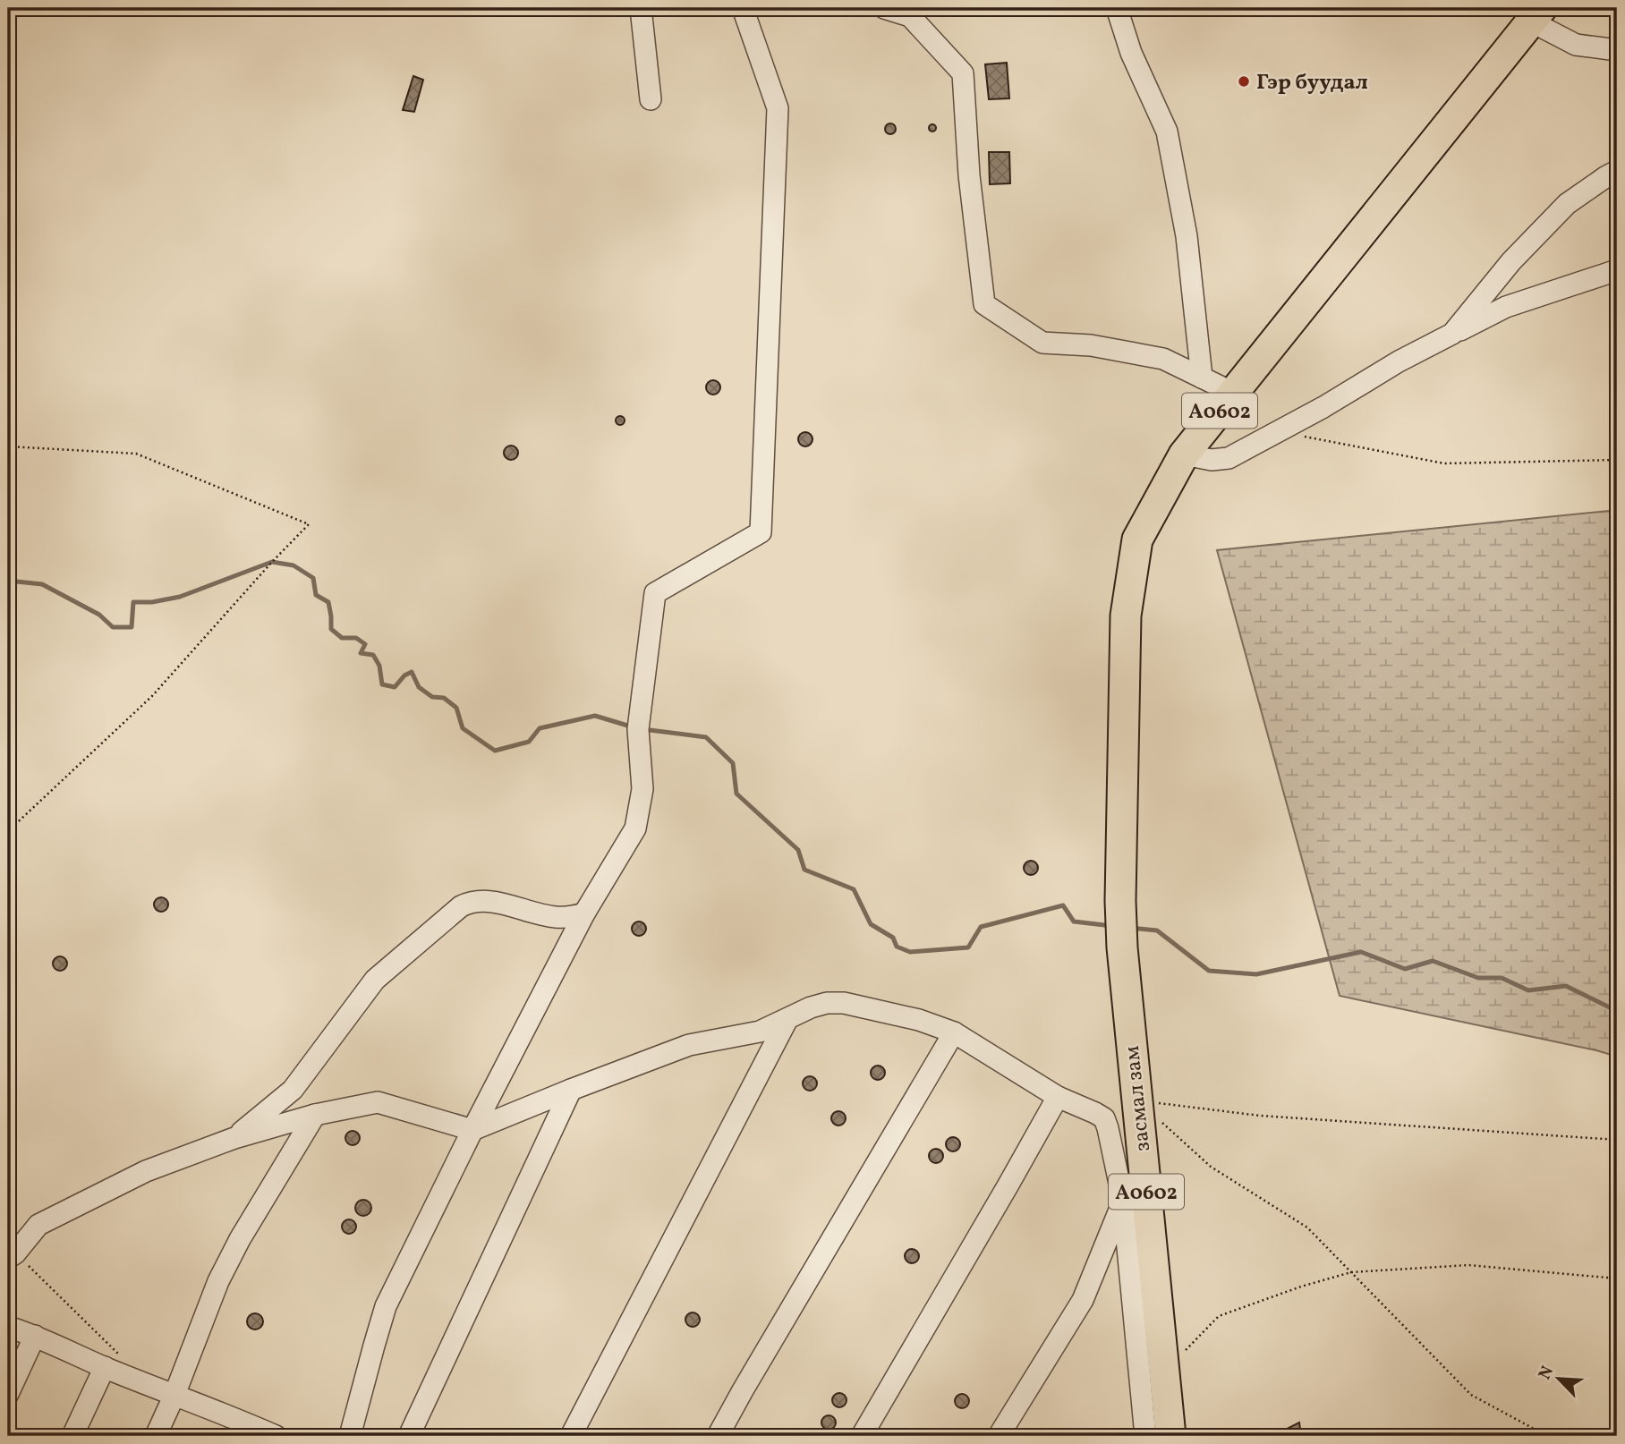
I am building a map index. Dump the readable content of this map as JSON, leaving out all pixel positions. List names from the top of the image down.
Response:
{
  "streets": {
    "highway": ["A0602", "засмал зам"]
  },
  "crossings": [
    ["A0602", "засмал зам"]
  ],
  "places": ["Гэр буудал"],
  "north": "top left"
}
